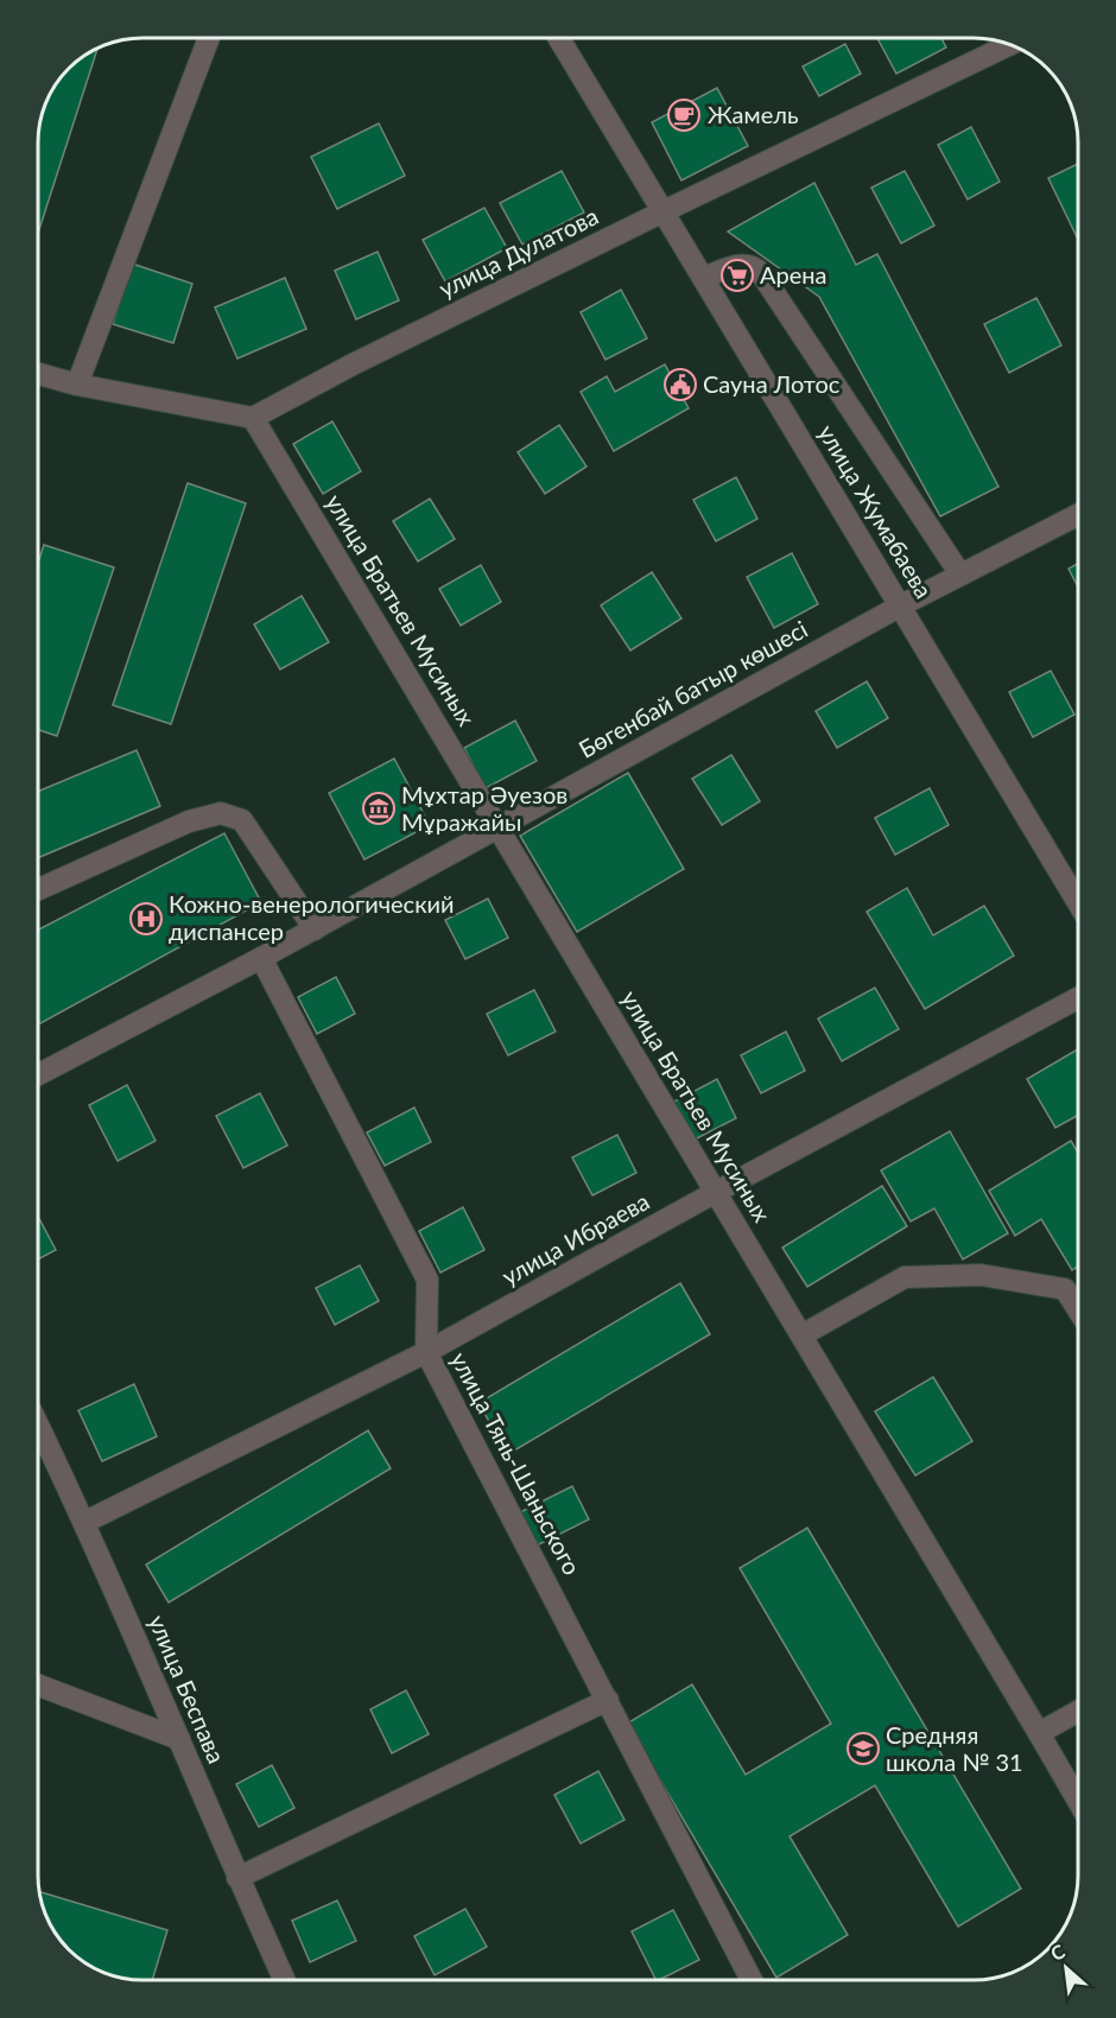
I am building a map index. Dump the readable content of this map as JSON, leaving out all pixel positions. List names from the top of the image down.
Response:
{
  "streets": {
    "street": [
      "улица Дулатова",
      "улица Жумабаева",
      "улица Братьев Мусиных",
      "Бөгенбай батыр көшесі",
      "улица Ибраева",
      "улица Тянь-Шаньского",
      "улица Беспава"
    ]
  },
  "crossings": [
    ["улица Дулатова", "улица Жумабаева"],
    ["улица Дулатова", "улица Братьев Мусиных"],
    ["улица Жумабаева", "Бөгенбай батыр көшесі"],
    ["улица Братьев Мусиных", "Бөгенбай батыр көшесі"],
    ["улица Братьев Мусиных", "улица Ибраева"],
    ["Бөгенбай батыр көшесі", "улица Тянь-Шаньского"],
    ["улица Ибраева", "улица Тянь-Шаньского"],
    ["улица Ибраева", "улица Беспава"]
  ],
  "places": {
    "cafe": ["Жамель"],
    "supermarket": ["Арена"],
    "public building": ["Сауна Лотос"],
    "museum": ["Мұхтар Әуезов Мұражайы"],
    "hospital": ["Кожно-венерологический диспансер"],
    "school or university": ["Средняя школа № 31"]
  },
  "north": "top left"
}
